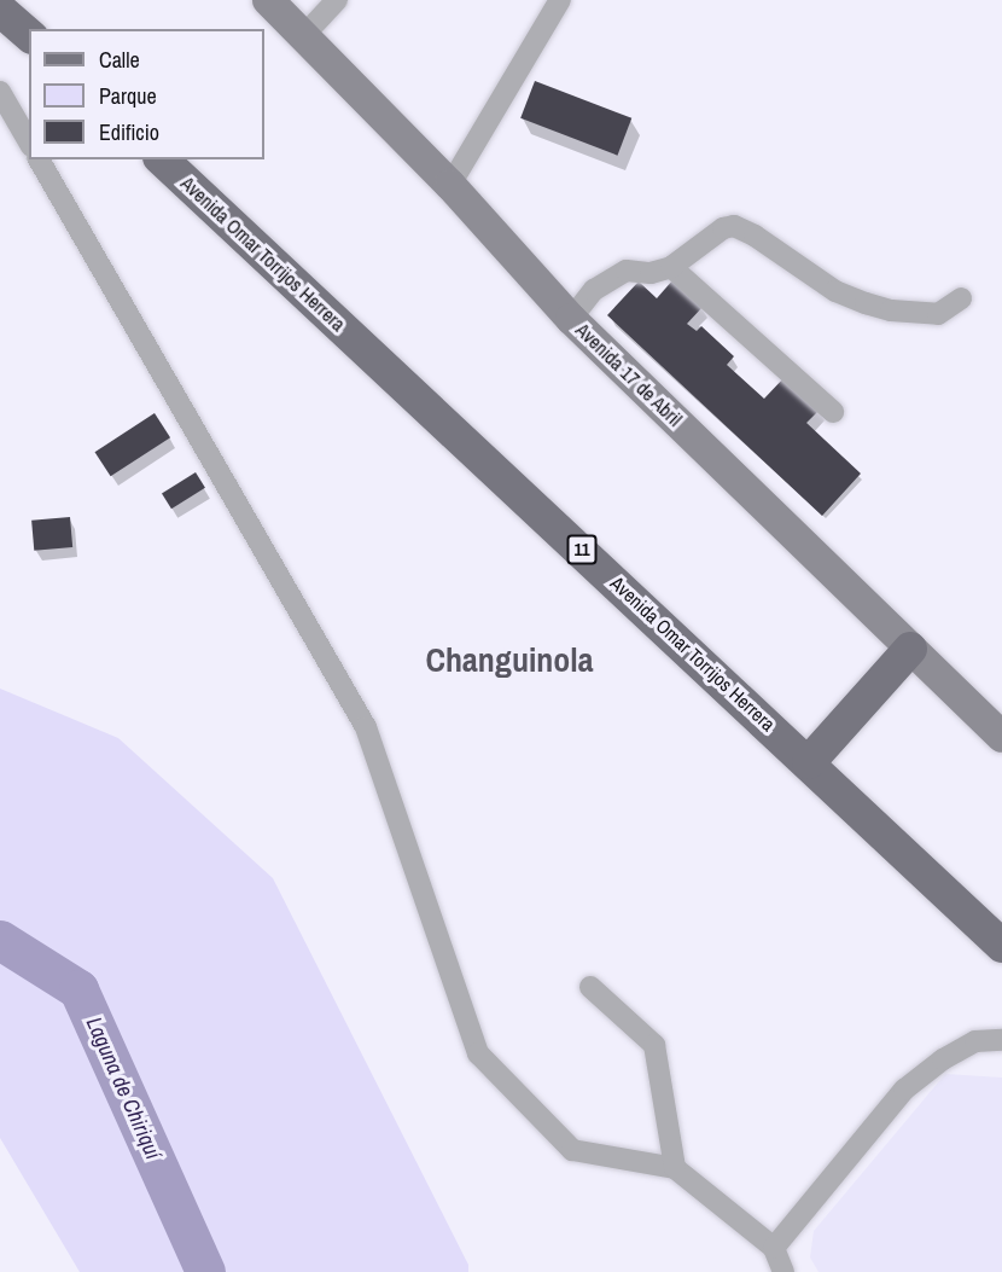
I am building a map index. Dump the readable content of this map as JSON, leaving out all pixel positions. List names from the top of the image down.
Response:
{
  "streets": {
    "main road": ["Avenida Omar Torrijos Herrera", "11"],
    "street": ["Avenida 17 de Abril"]
  },
  "districts": ["Changuinola"],
  "water": ["Laguna de Chiriquí"],
  "legend": ["Calle", "Parque", "Edificio"]
}
